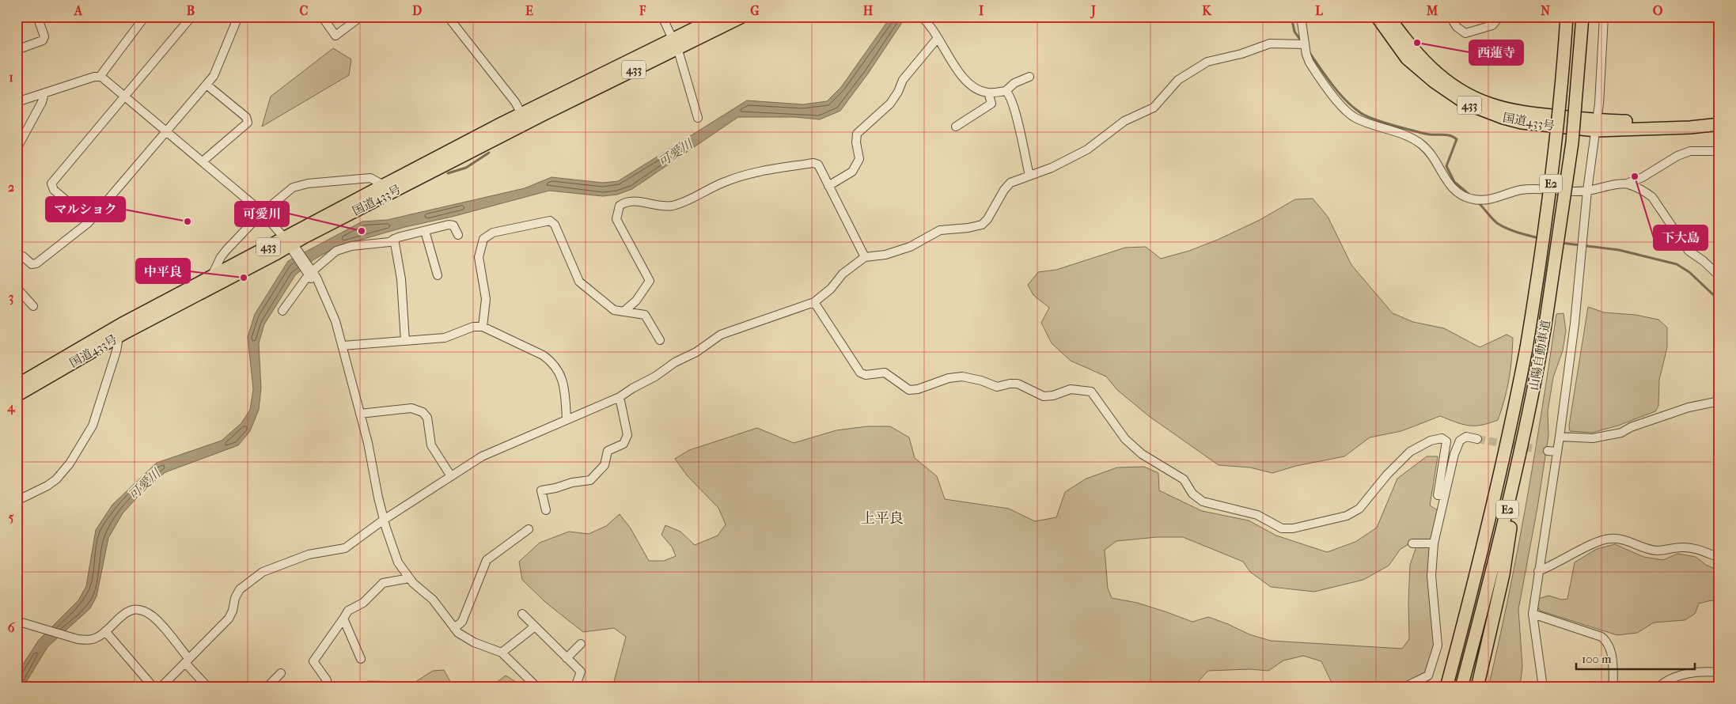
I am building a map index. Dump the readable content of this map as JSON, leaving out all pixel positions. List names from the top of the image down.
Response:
{
  "streets": {
    "highway": [
      "433",
      "国道433号",
      "E2",
      "山陽自動車道"
    ]
  },
  "districts": ["上平良"],
  "water": ["可愛川"],
  "places": [
    "西蓮寺",
    "下大島",
    "マルショク",
    "可愛川",
    "中平良"
  ],
  "scale_bar": "100 m",
  "grid": {
    "columns": [
      "A",
      "B",
      "C",
      "D",
      "E",
      "F",
      "G",
      "H",
      "I",
      "J",
      "K",
      "L",
      "M",
      "N",
      "O"
    ],
    "rows": [
      "1",
      "2",
      "3",
      "4",
      "5",
      "6"
    ]
  }
}
